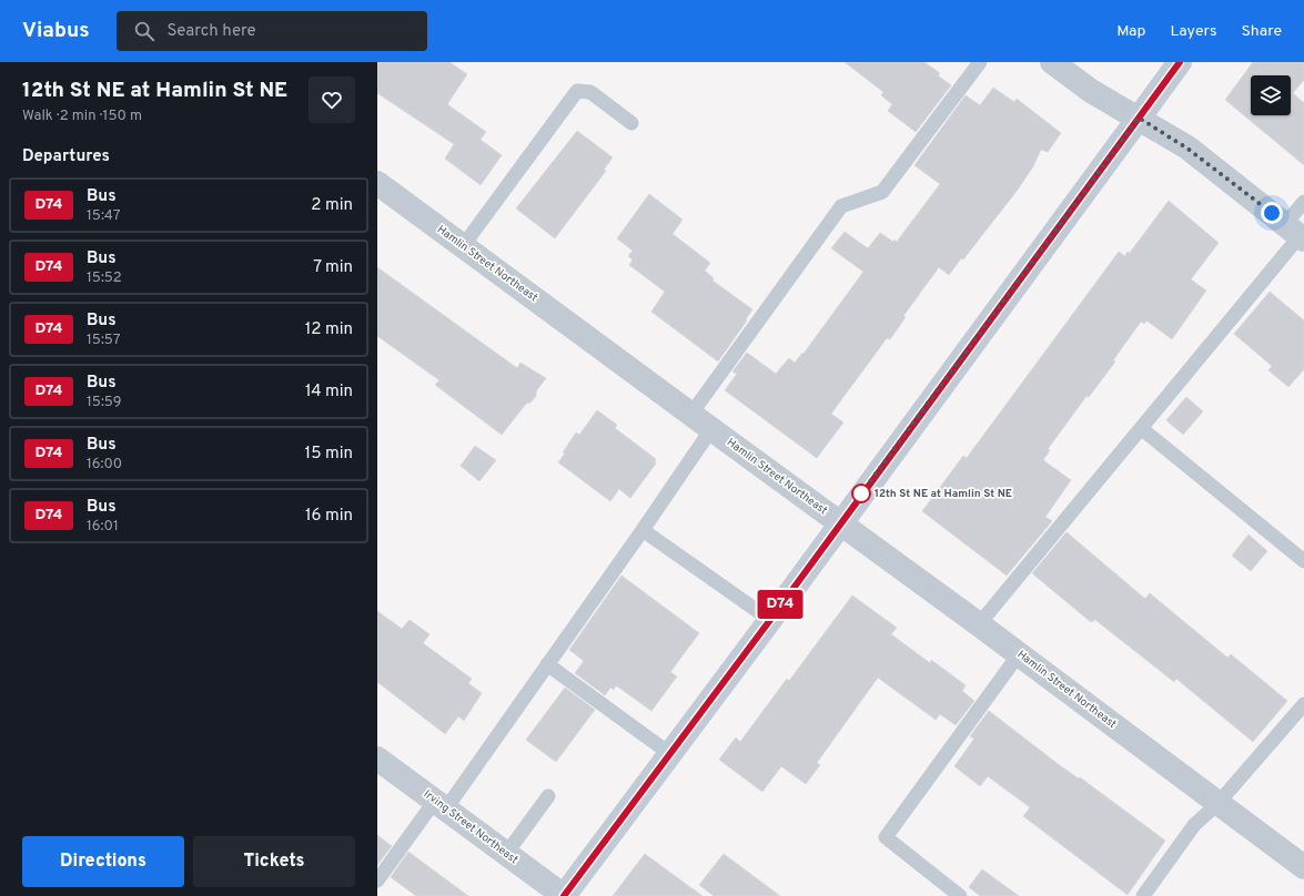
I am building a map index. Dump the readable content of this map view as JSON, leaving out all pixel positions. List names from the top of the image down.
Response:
{
  "streets": {
    "street": ["Hamlin Street Northeast", "Irving Street Northeast"]
  },
  "places": ["12th St NE at Hamlin St NE"],
  "lines": ["bus line D74"],
  "page": {
    "header": "Viabus",
    "search": "Search here",
    "nav": ["Map", "Layers", "Share"],
    "heading": [
      ["12th St NE at Hamlin St NE", "Walk · 2 min · 150 m"],
      "Departures"
    ],
    "on_map": "D74",
    "list": [
      {
        "mark": "D74",
        "name": "Bus",
        "note": "15:47",
        "value": "2 min"
      },
      {
        "mark": "D74",
        "name": "Bus",
        "note": "15:52",
        "value": "7 min"
      },
      {
        "mark": "D74",
        "name": "Bus",
        "note": "15:57",
        "value": "12 min"
      },
      {
        "mark": "D74",
        "name": "Bus",
        "note": "15:59",
        "value": "14 min"
      },
      {
        "mark": "D74",
        "name": "Bus",
        "note": "16:00",
        "value": "15 min"
      },
      {
        "mark": "D74",
        "name": "Bus",
        "note": "16:01",
        "value": "16 min"
      }
    ],
    "buttons": ["Directions", "Tickets"]
  }
}
